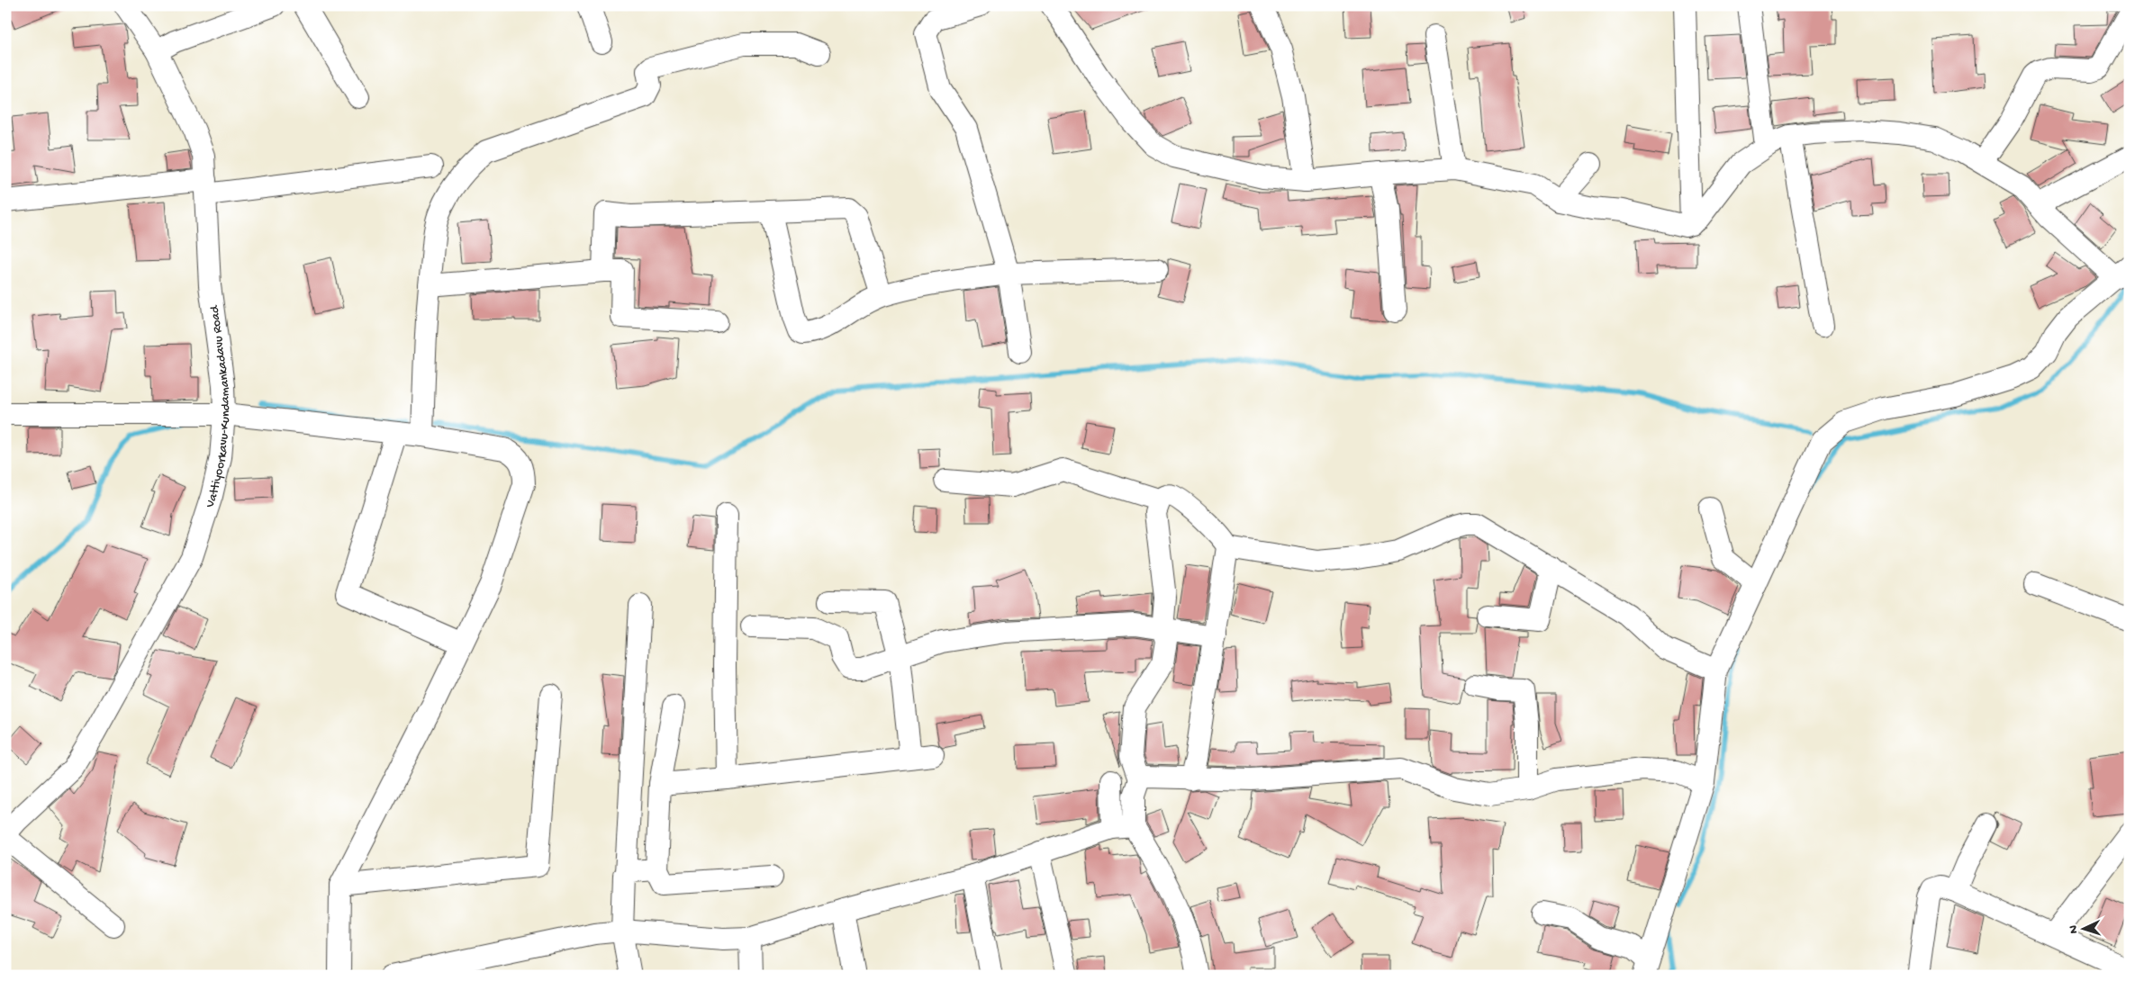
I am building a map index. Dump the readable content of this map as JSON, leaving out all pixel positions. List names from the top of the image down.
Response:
{
  "streets": {
    "street": ["Vattiyoorkavu-Kundamankadavu Road"]
  },
  "north": "left"
}
